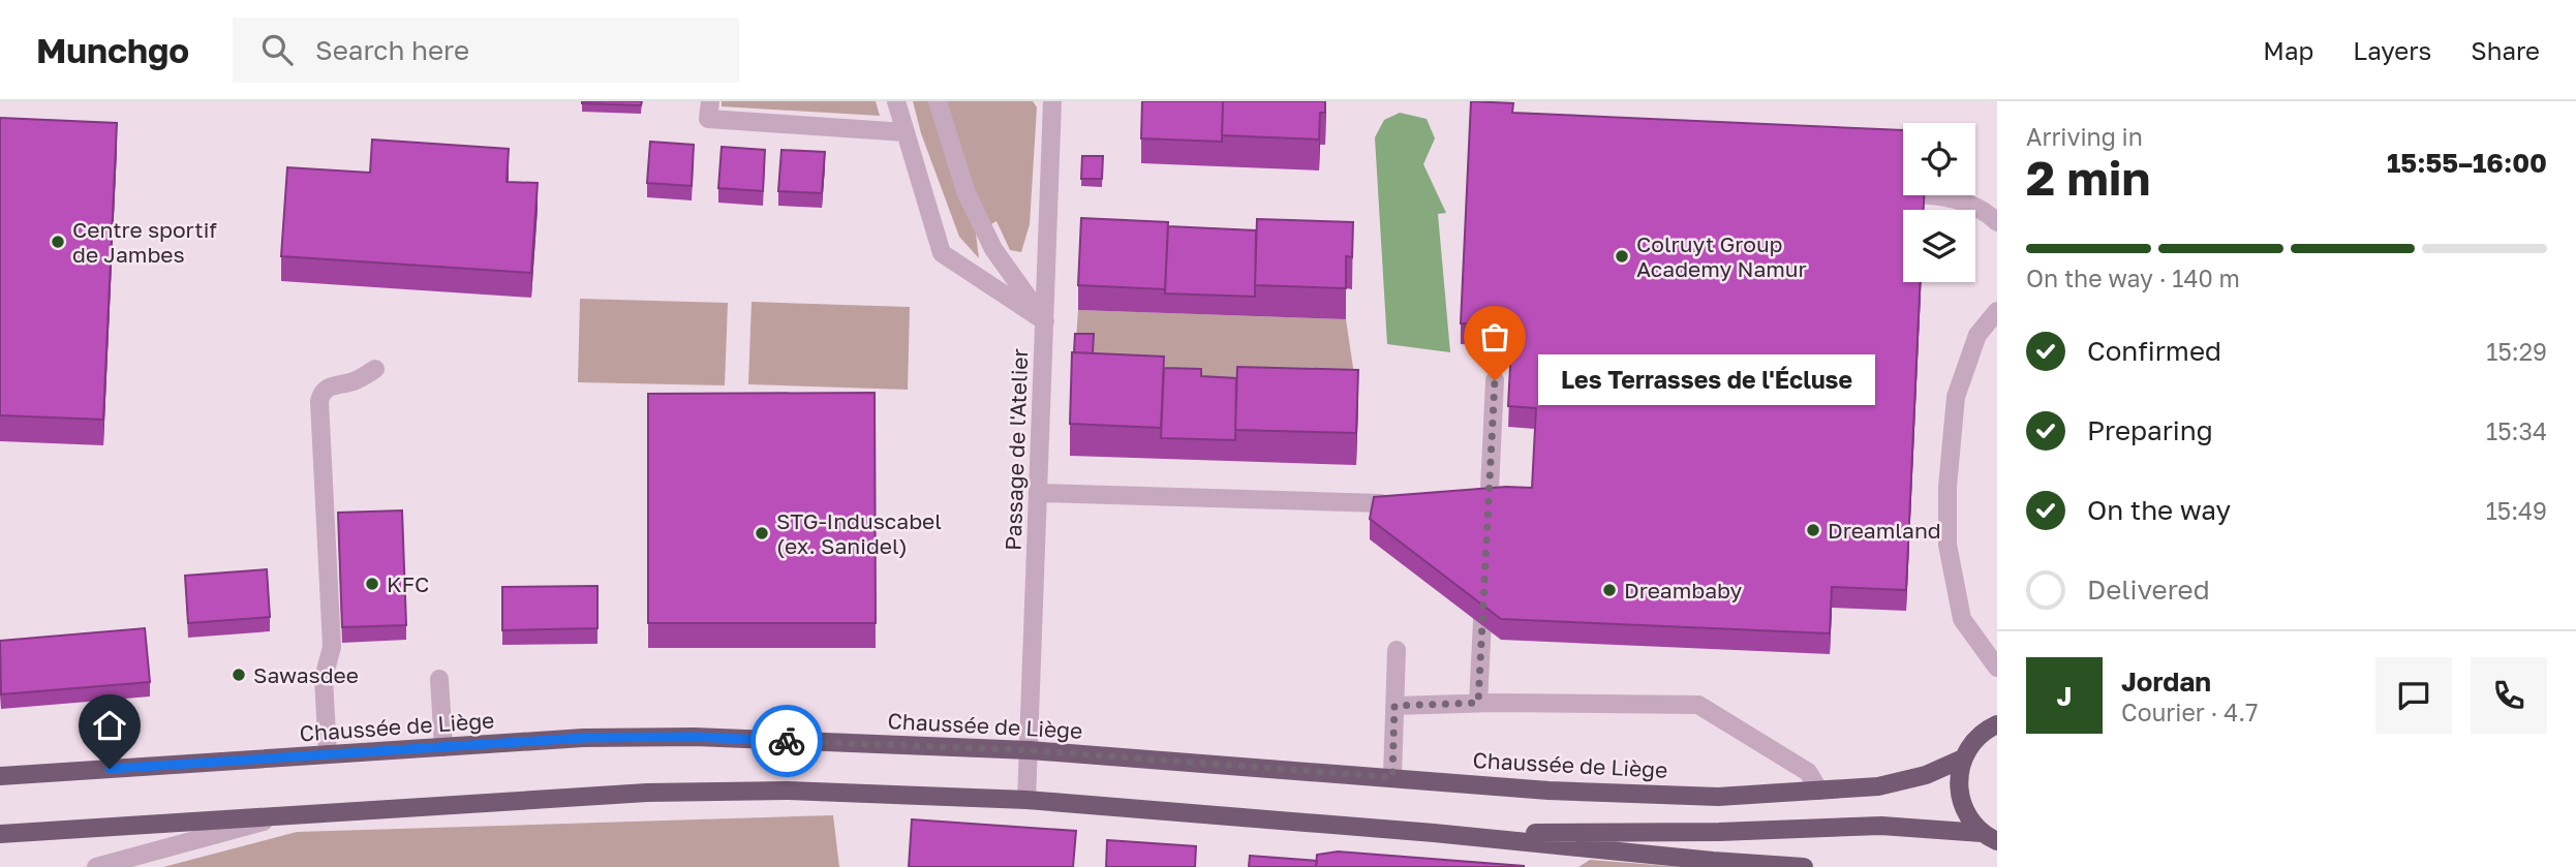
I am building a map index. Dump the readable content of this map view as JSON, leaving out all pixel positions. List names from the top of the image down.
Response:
{
  "streets": {
    "main road": ["Chaussée de Liège"],
    "street": ["Passage de l'Atelier"]
  },
  "crossings": [
    ["Passage de l'Atelier", "Chaussée de Liège"]
  ],
  "places": [
    "Centre sportif de Jambes",
    "Colruyt Group Academy Namur",
    "Les Terrasses de l'Écluse",
    "Dreamland",
    "STG-Induscabel (ex. Sanidel)",
    "KFC",
    "Dreambaby",
    "Sawasdee"
  ],
  "page": {
    "header": "Munchgo",
    "search": "Search here",
    "nav": ["Map", "Layers", "Share"],
    "heading": ["2 min", "Arriving in", "15:55–16:00"],
    "panel": ["Jordan", "Courier · 4.7"],
    "bar": "On the way · 140 m",
    "list": [
      ["Confirmed", "15:29"],
      ["Preparing", "15:34"],
      ["On the way", "15:49"],
      "Delivered"
    ],
    "bubble": "Les Terrasses de l'Écluse",
    "round": "J"
  }
}
